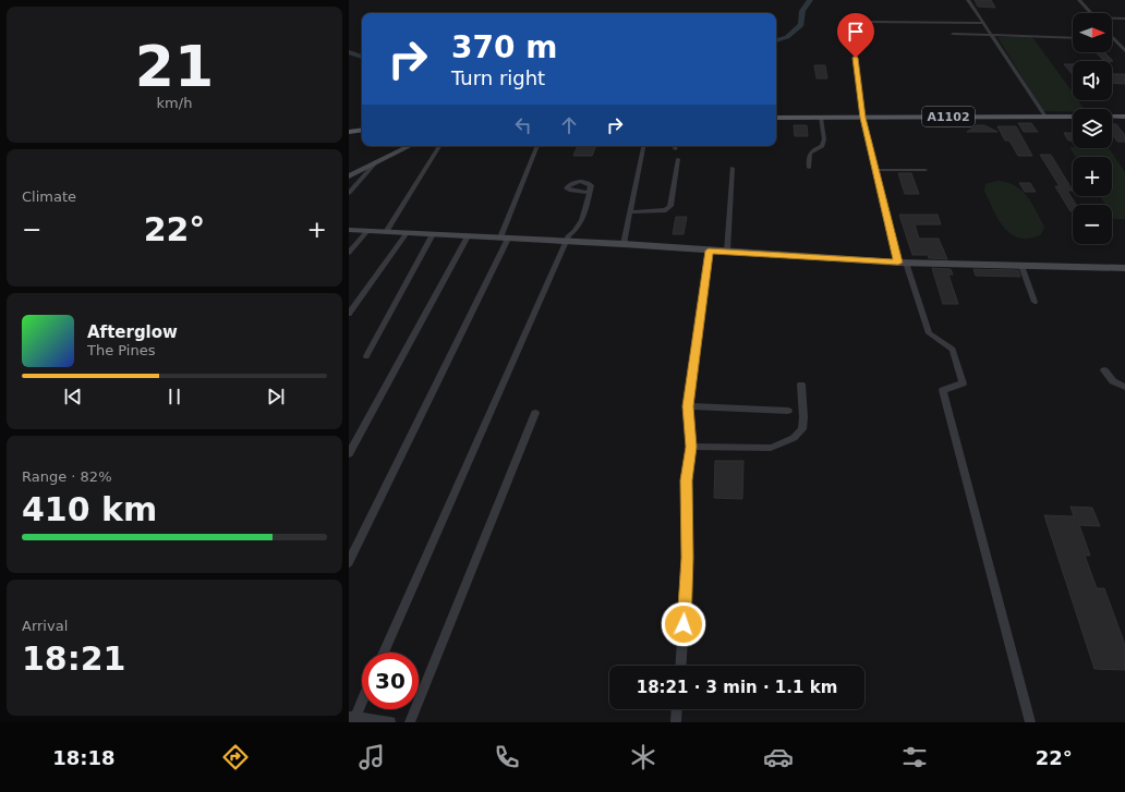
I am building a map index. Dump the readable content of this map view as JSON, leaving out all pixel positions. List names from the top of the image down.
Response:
{
  "streets": {
    "main road": ["A1102"]
  },
  "north": "right",
  "page": {
    "tile": [
      ["21", "km/h"],
      "Climate",
      ["Range · 82%", "410 km"],
      ["Arrival", "18:21"]
    ],
    "map_buttons": ["+", "−"],
    "turn": ["370 m", "Turn right"],
    "heat": ["−", "22°", "+"],
    "song": ["Afterglow", "The Pines"],
    "limit": "30",
    "trip": "18:21 · 3 min · 1.1 km",
    "tabs": ["18:18", "22°"]
  }
}
